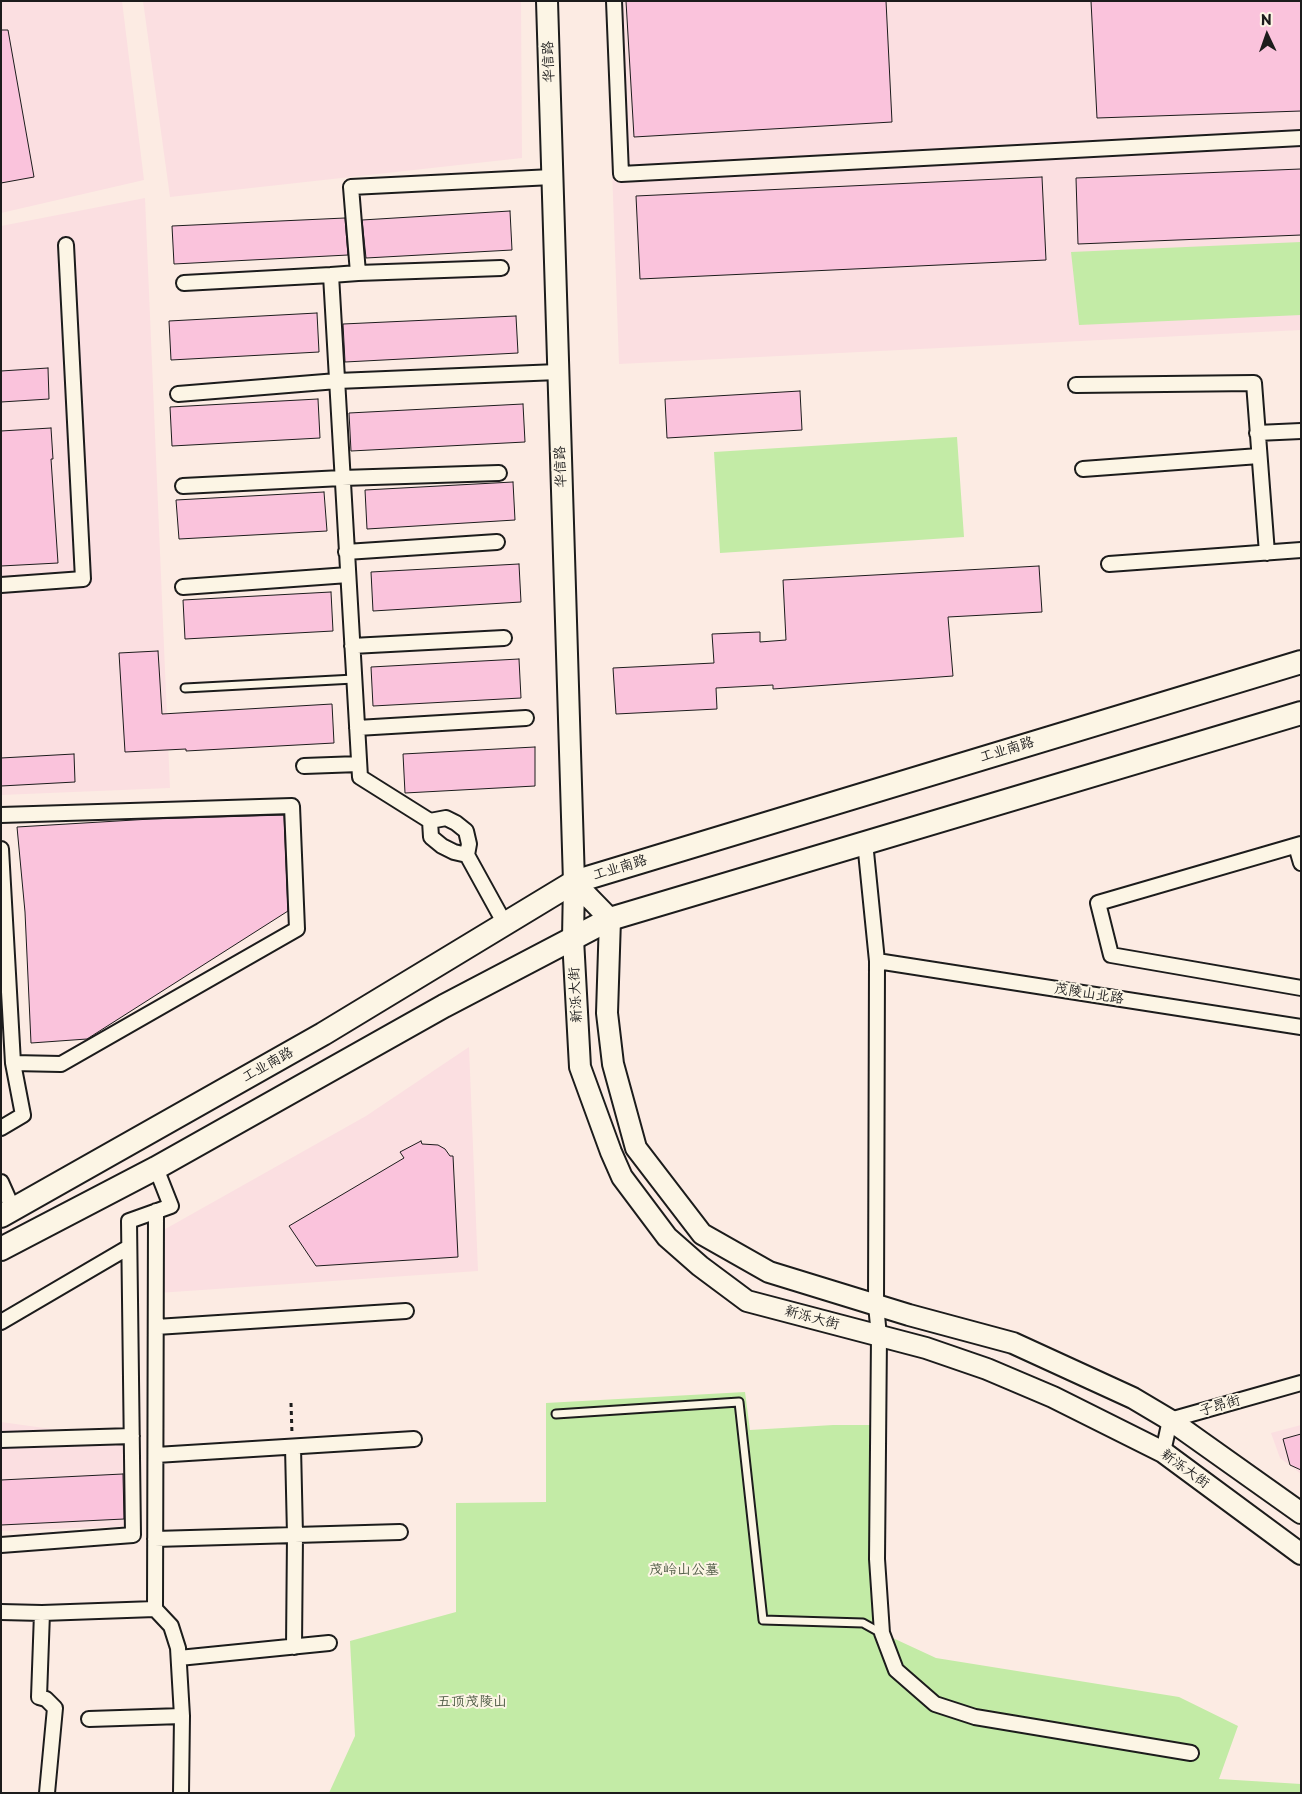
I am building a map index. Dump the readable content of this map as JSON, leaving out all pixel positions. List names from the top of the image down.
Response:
{
  "streets": {
    "main road": ["华信路", "工业南路", "新泺大街"],
    "street": ["茂陵山北路", "子昂街"]
  },
  "crossings": [
    ["华信路", "工业南路"],
    ["华信路", "新泺大街"],
    ["工业南路", "新泺大街"]
  ],
  "parks": ["茂岭山公墓", "五顶茂陵山"],
  "north": "top"
}
